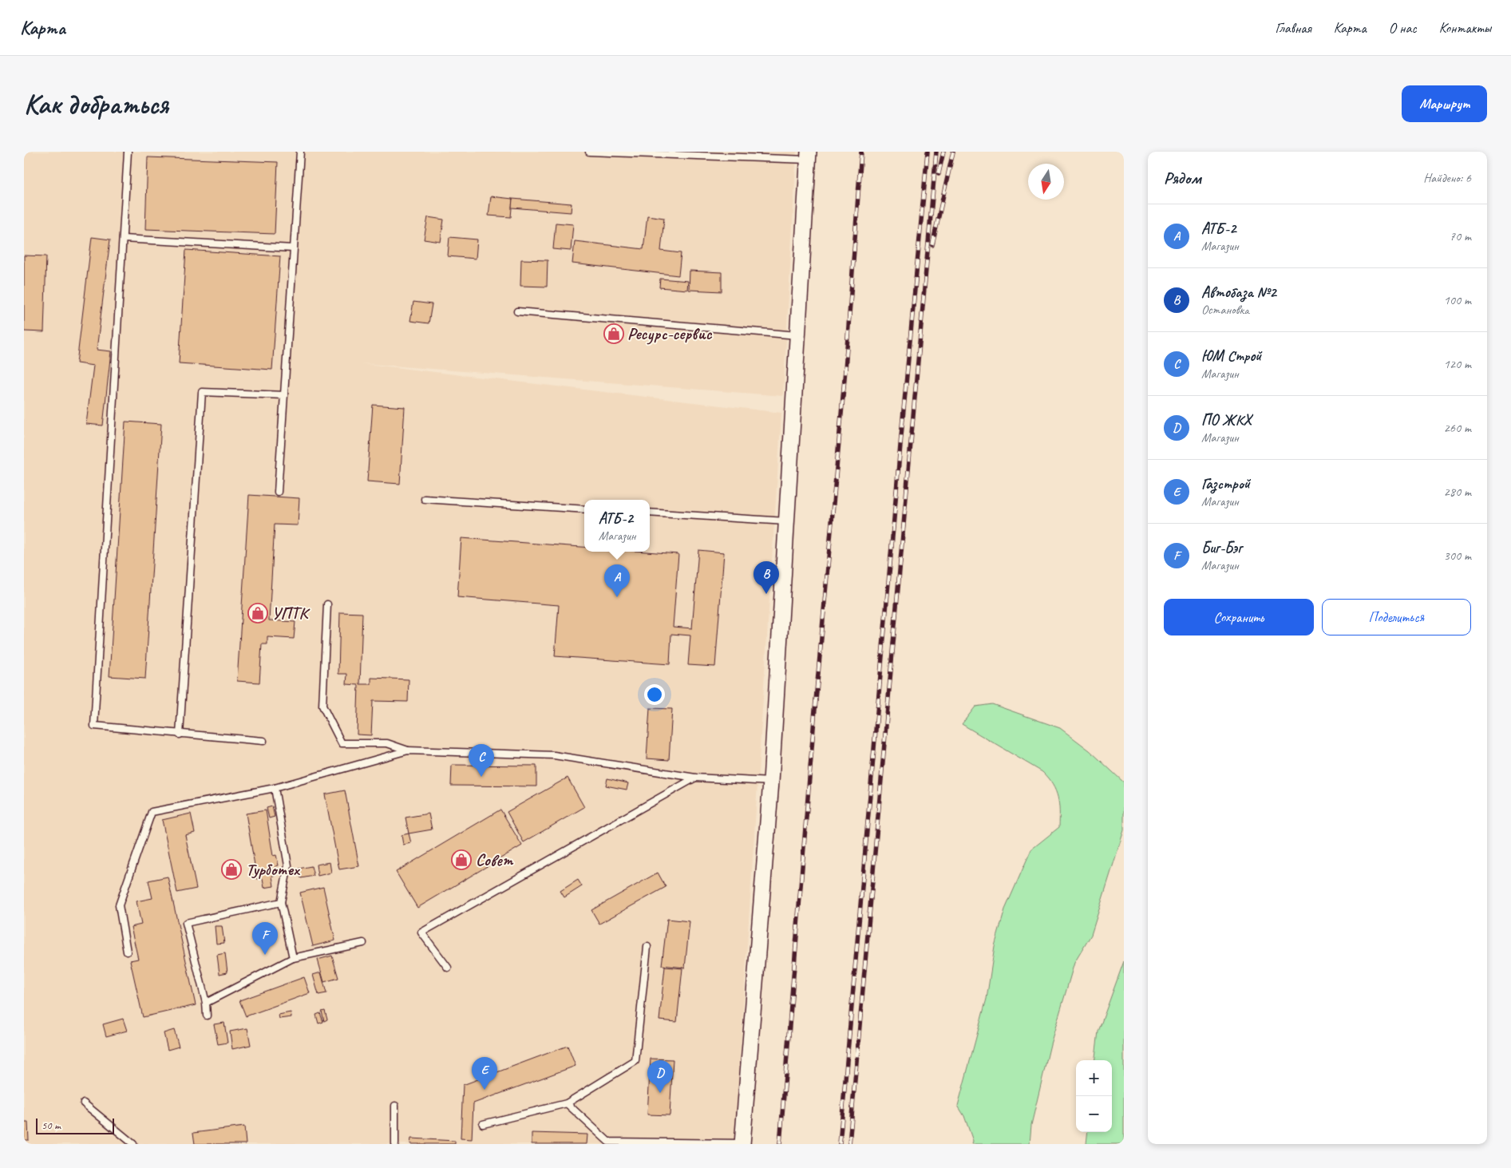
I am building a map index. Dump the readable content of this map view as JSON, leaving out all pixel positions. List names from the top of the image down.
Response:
{
  "places": {
    "shop": [
      "Ресурс-сервис",
      "УПТК",
      "Совет",
      "Турботех"
    ]
  },
  "scale_bar": "50 m",
  "north": "bottom",
  "page": {
    "header": "Карта",
    "nav": [
      "Главная",
      "Карта",
      "О нас",
      "Контакты"
    ],
    "buttons": [
      "Маршрут",
      ["Сохранить", "Поделиться"]
    ],
    "title": "Как добраться",
    "heading": ["Рядом", "Найдено: 6"],
    "list": [
      {
        "mark": "A",
        "name": "АТБ-2",
        "note": "Магазин",
        "value": "70 m"
      },
      {
        "mark": "B",
        "name": "Автобаза №2",
        "note": "Остановка",
        "value": "100 m"
      },
      {
        "mark": "C",
        "name": "ЮМ Строй",
        "note": "Магазин",
        "value": "120 m"
      },
      {
        "mark": "D",
        "name": "ПО ЖКХ",
        "note": "Магазин",
        "value": "260 m"
      },
      {
        "mark": "E",
        "name": "Газстрой",
        "note": "Магазин",
        "value": "280 m"
      },
      {
        "mark": "F",
        "name": "Биг-Бэг",
        "note": "Магазин",
        "value": "300 m"
      }
    ],
    "popup": ["АТБ-2", "Магазин"],
    "pins": [
      "B",
      "A",
      "C",
      "F",
      "E",
      "D"
    ],
    "map_buttons": ["+", "−"],
    "scale": "50 m"
  }
}
